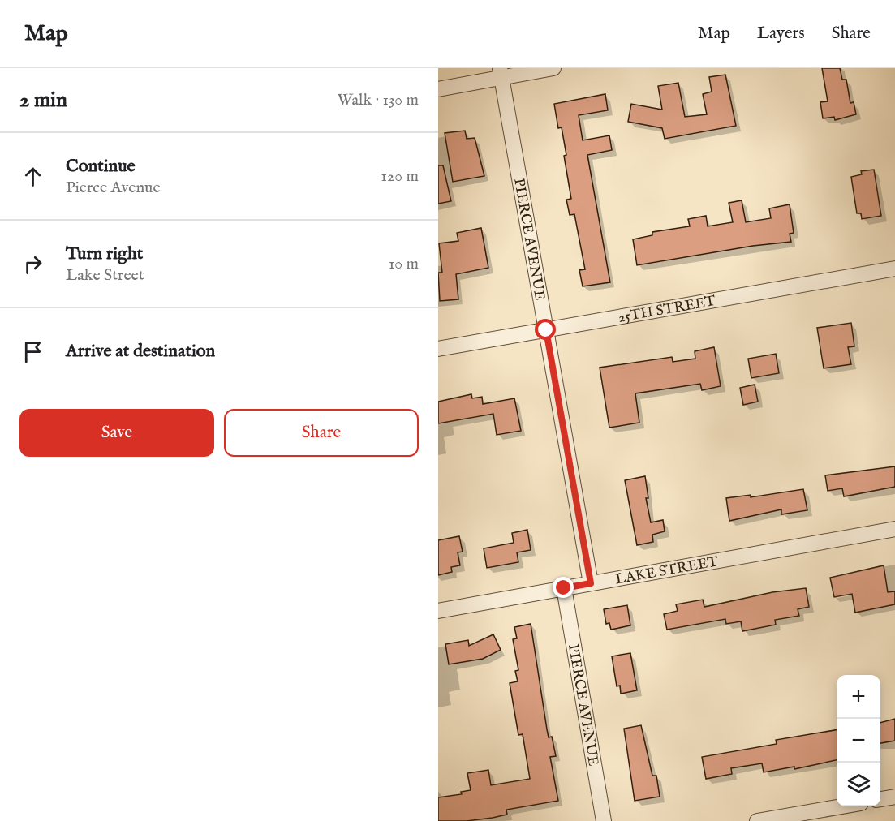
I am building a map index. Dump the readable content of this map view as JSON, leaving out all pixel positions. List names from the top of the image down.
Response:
{
  "streets": {
    "street": ["PIERCE AVENUE", "25TH STREET", "LAKE STREET"]
  },
  "crossings": [
    ["PIERCE AVENUE", "25TH STREET"],
    ["PIERCE AVENUE", "LAKE STREET"]
  ],
  "page": {
    "header": "Map",
    "nav": ["Map", "Layers", "Share"],
    "heading": ["2 min", "Walk · 130 m"],
    "list": [
      ["Continue", "Pierce Avenue", "120 m"],
      ["Turn right", "Lake Street", "10 m"],
      "Arrive at destination"
    ],
    "buttons": ["Save", "Share"],
    "map_buttons": ["+", "−"]
  }
}
